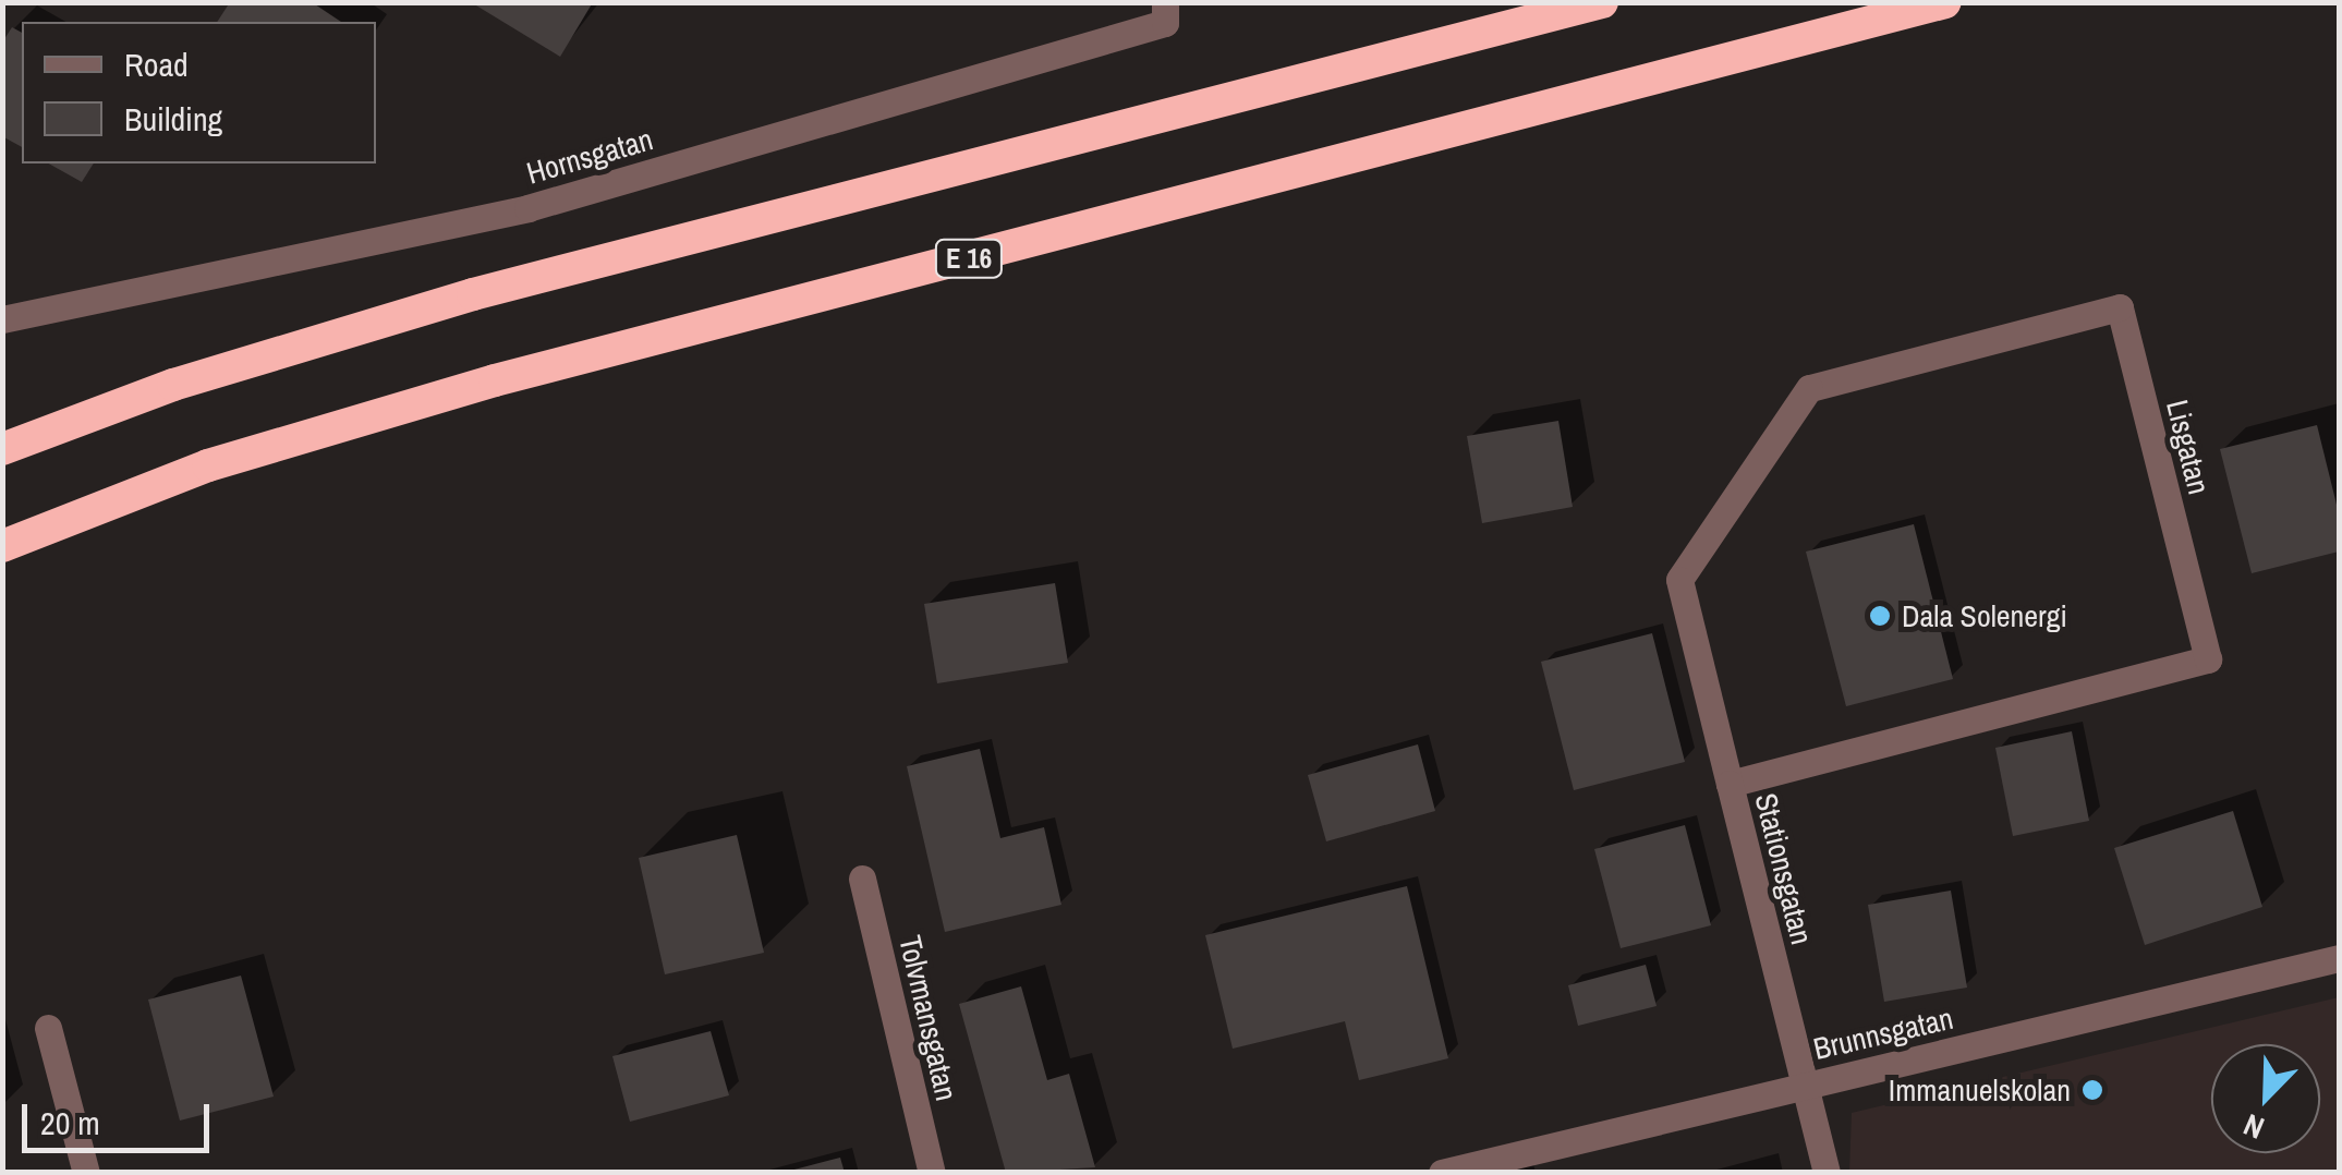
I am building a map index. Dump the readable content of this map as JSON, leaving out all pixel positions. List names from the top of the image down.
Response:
{
  "streets": {
    "highway": ["E 16"],
    "street": [
      "Hornsgatan",
      "Lisgatan",
      "Stationsgatan",
      "Tolvmansgatan",
      "Brunnsgatan"
    ]
  },
  "crossings": [
    ["Lisgatan", "Stationsgatan"],
    ["Stationsgatan", "Brunnsgatan"]
  ],
  "places": ["Dala Solenergi", "Immanuelskolan"],
  "legend": ["Road", "Building"],
  "scale_bar": "20 m",
  "north": "bottom left"
}
